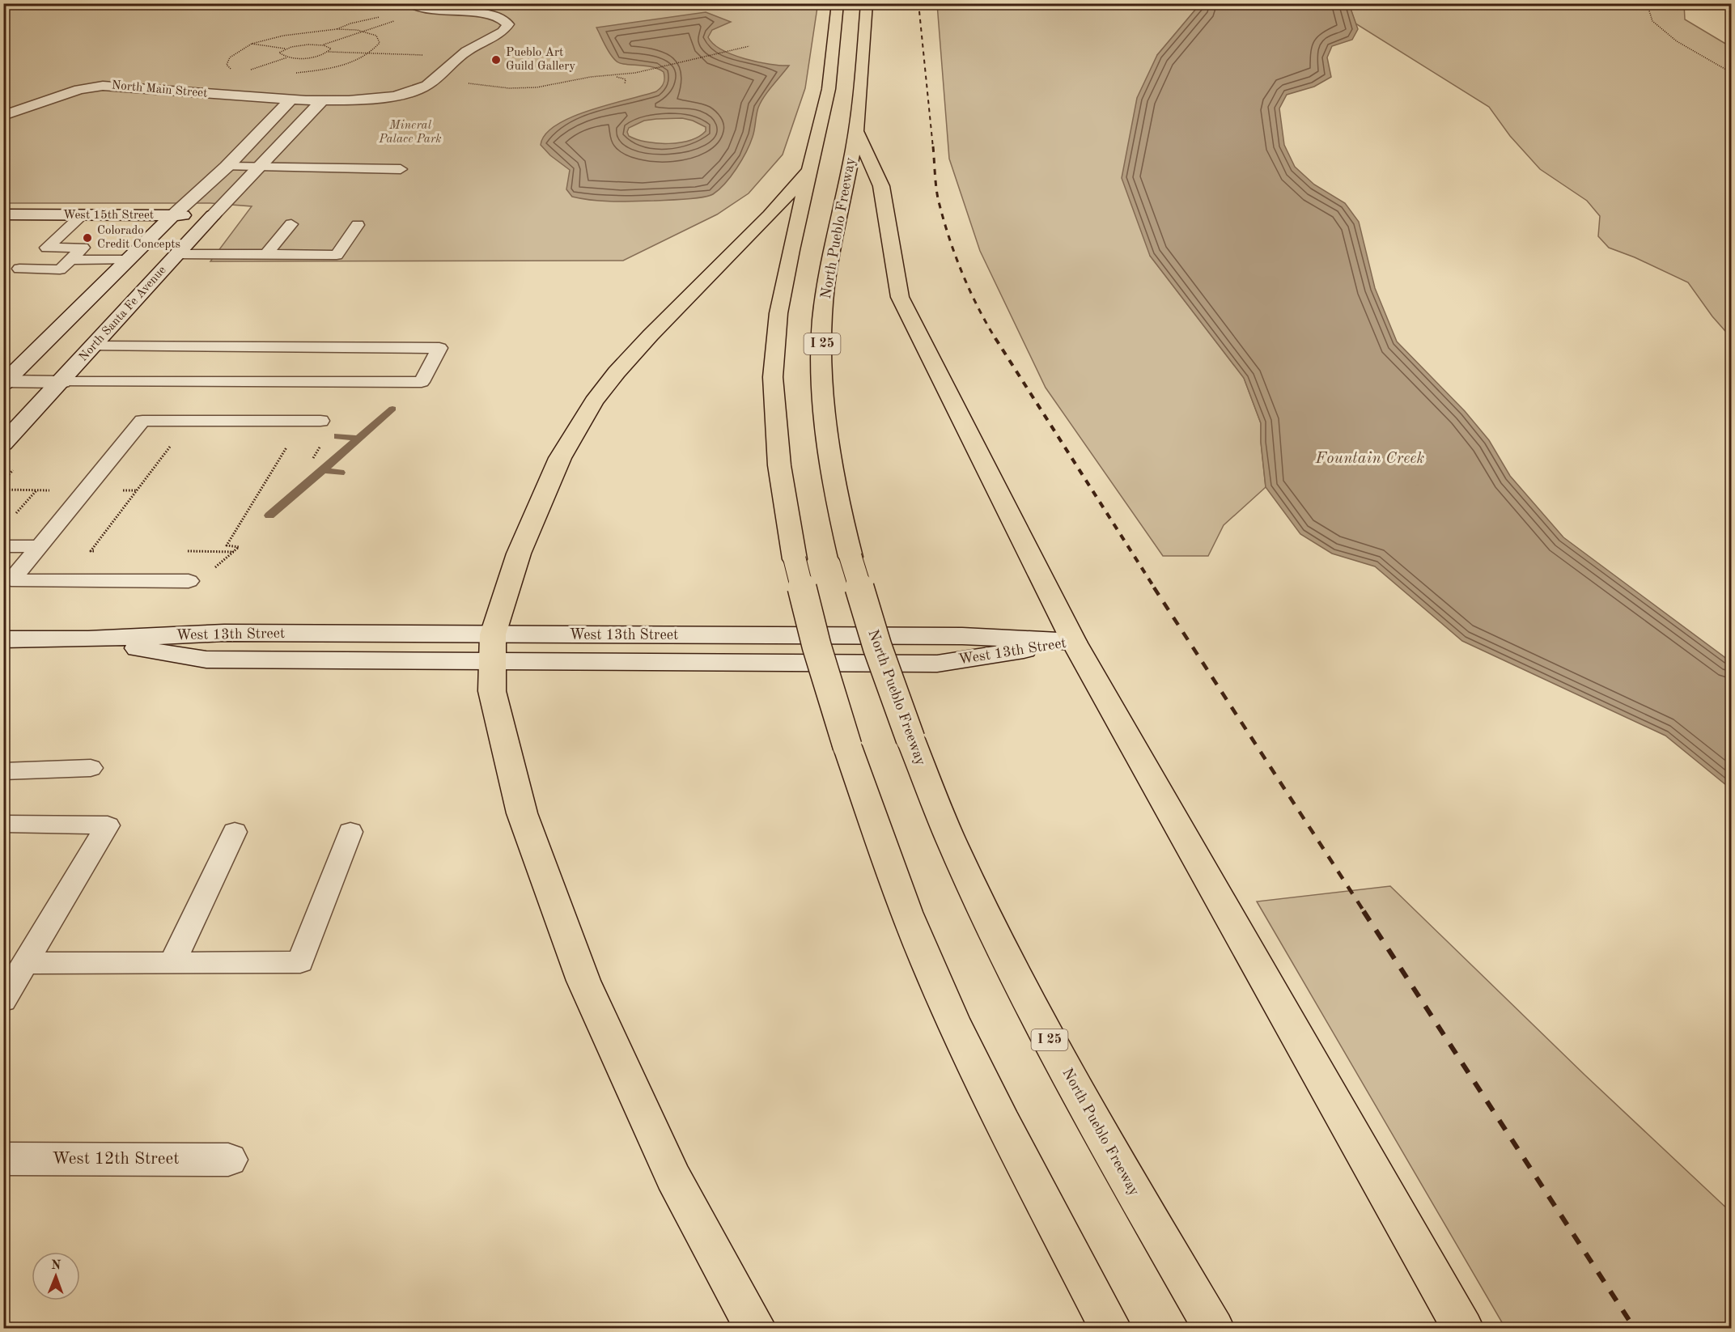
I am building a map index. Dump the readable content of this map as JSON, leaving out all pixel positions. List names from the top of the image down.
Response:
{
  "streets": {
    "highway": ["North Pueblo Freeway", "I 25"],
    "street": [
      "North Main Street",
      "West 15th Street",
      "North Santa Fe Avenue",
      "West 13th Street",
      "West 12th Street"
    ]
  },
  "crossings": [
    ["West 15th Street", "North Santa Fe Avenue"]
  ],
  "water": ["Fountain Creek"],
  "parks": ["Mineral Palace Park"],
  "places": ["Pueblo Art Guild Gallery", "Colorado Credit Concepts"],
  "north": "top"
}
